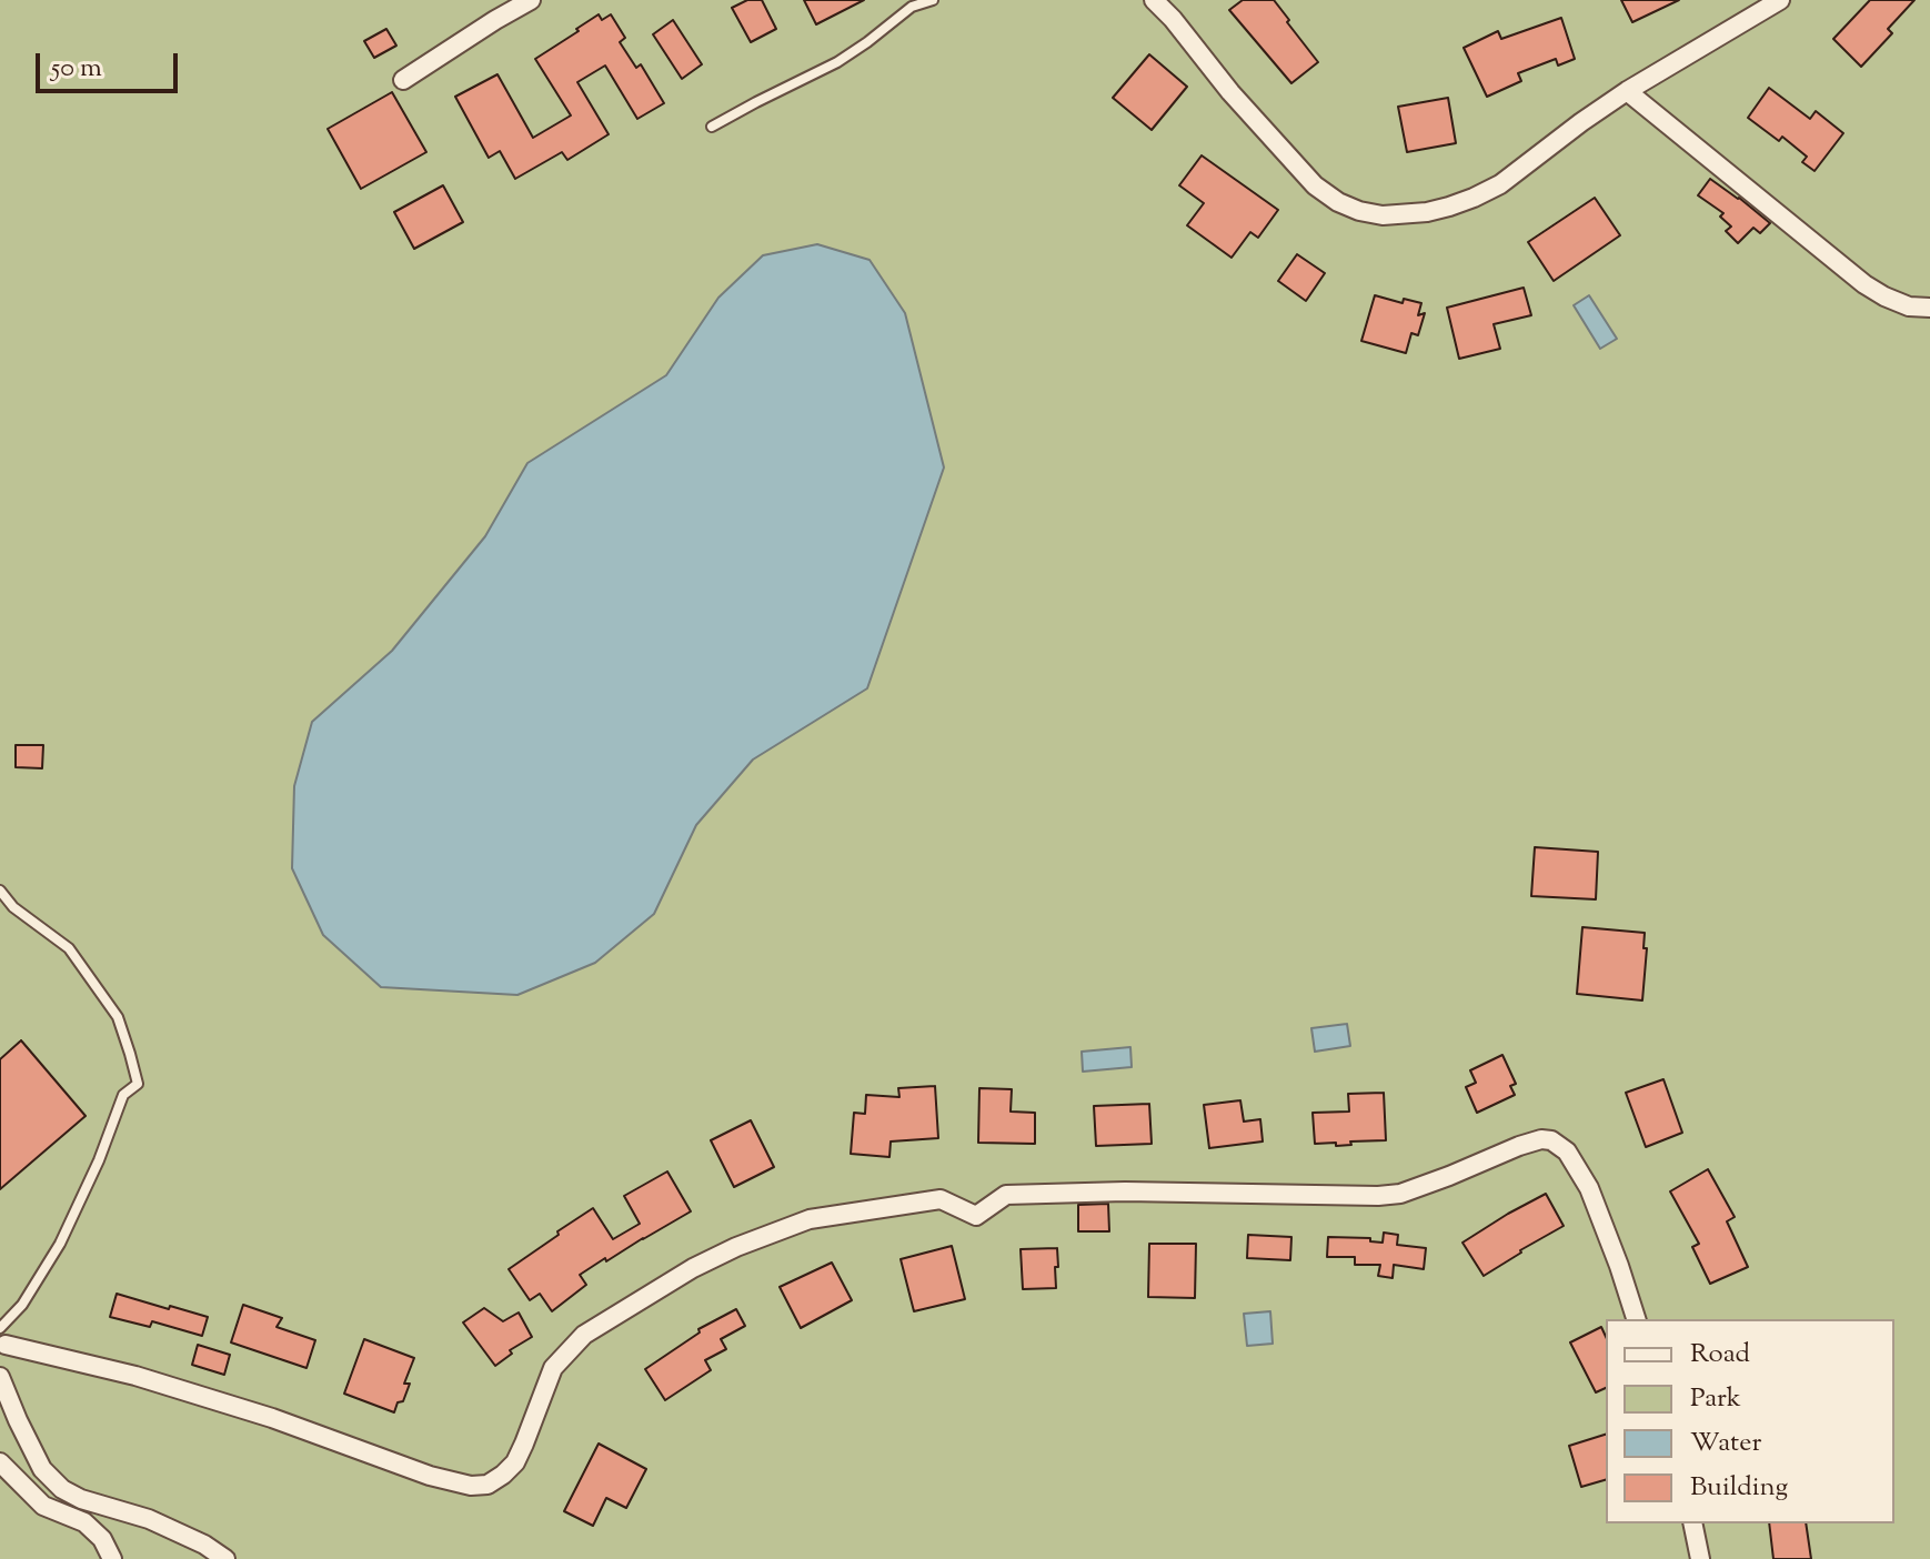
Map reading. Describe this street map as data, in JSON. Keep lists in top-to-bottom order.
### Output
{
  "legend": [
    "Road",
    "Park",
    "Water",
    "Building"
  ],
  "scale_bar": "50 m"
}
